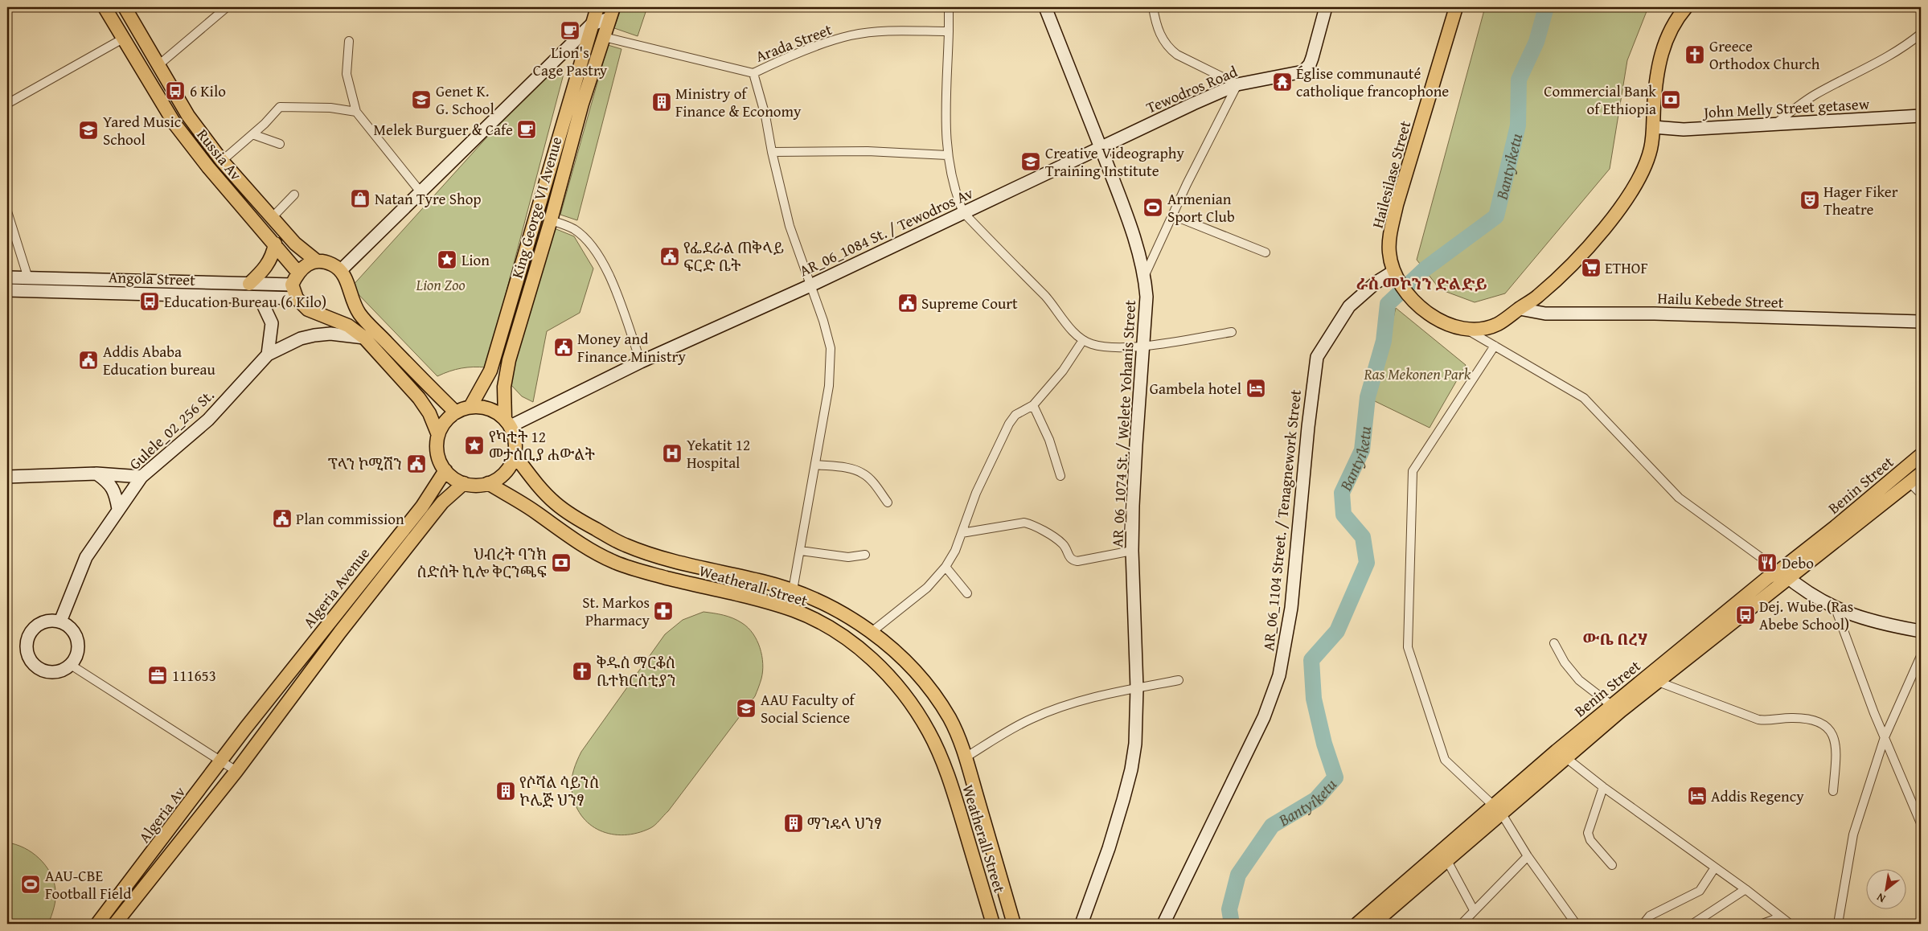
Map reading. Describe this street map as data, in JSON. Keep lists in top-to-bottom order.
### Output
{
  "streets": {
    "main road": [
      "Tewodros Road",
      "John Melly Street getasew",
      "Russia Av",
      "Hailesilase Street",
      "King George VI Avenue",
      "AR_06_1084 St. / Tewodros Av",
      "Angola Street",
      "Hailu Kebede Street",
      "AR_06_1074 St. / Welete Yohanis Street",
      "Gulele_02_256 St.",
      "Benin Street",
      "AR_06_1104 Street. / Tenagnework Street",
      "Weatherall Street",
      "Algeria Avenue",
      "Algeria Av"
    ],
    "street": ["Arada Street"]
  },
  "crossings": [
    ["Arada Street", "King George VI Avenue"],
    ["Tewodros Road", "AR_06_1084 St. / Tewodros Av"],
    ["Tewodros Road", "AR_06_1074 St. / Welete Yohanis Street"],
    ["John Melly Street getasew", "Hailesilase Street"],
    ["Hailesilase Street", "Hailu Kebede Street"],
    ["Hailesilase Street", "AR_06_1104 Street. / Tenagnework Street"],
    ["King George VI Avenue", "AR_06_1084 St. / Tewodros Av"],
    ["King George VI Avenue", "Weatherall Street"],
    ["King George VI Avenue", "Algeria Avenue"],
    ["AR_06_1084 St. / Tewodros Av", "AR_06_1074 St. / Welete Yohanis Street"],
    ["AR_06_1084 St. / Tewodros Av", "Weatherall Street"],
    ["AR_06_1084 St. / Tewodros Av", "Algeria Avenue"],
    ["Weatherall Street", "Algeria Avenue"],
    ["Algeria Avenue", "Algeria Av"]
  ],
  "districts": ["ራስ መኮንን ድልድይ", "ውቤ በረሃ"],
  "water": ["Bantyiketu"],
  "parks": ["Lion Zoo", "Ras Mekonen Park"],
  "places": {
    "cafe": ["Lion's Cage Pastry", "Melek Burguer & Cafe"],
    "church": ["Greece Orthodox Church", "ቅዱስ ማርቆስ ቤተክርስቲያን"],
    "temple": ["Église communauté catholique francophone"],
    "bus stop": ["6 Kilo", "Education Bureau (6 Kilo)", "Dej. Wube (Ras Abebe School)"],
    "school or university": [
      "Genet K. G. School",
      "Yared Music School",
      "Creative Videography Training Institute",
      "AAU Faculty of Social Science"
    ],
    "bank": ["Commercial Bank of Ethiopia", "ህብረት ባንክ ስድስት ኪሎ ቅርንጫፍ"],
    "building": ["Ministry of Finance & Economy", "የሶሻል ሳይንስ ኮሌጅ ህንፃ", "ማንዴላ ህንፃ"],
    "shop": ["Natan Tyre Shop"],
    "theatre": ["Hager Fiker Theatre"],
    "sports": ["Armenian Sport Club", "AAU-CBE Football Field"],
    "public building": [
      "የፌደራል ጠቅላይ ፍርድ ቤት",
      "Supreme Court",
      "Money and Finance Ministry",
      "Addis Ababa Education bureau",
      "ፕላን ኮሚሽን",
      "Plan commission"
    ],
    "place": ["Lion", "የካቲት 12 መታሰቢያ ሐውልት"],
    "supermarket": ["ETHOF"],
    "hotel": ["Gambela hotel", "Addis Regency"],
    "hospital": ["Yekatit 12 Hospital"],
    "restaurant": ["Debo"],
    "pharmacy": ["St. Markos Pharmacy"],
    "office": ["111653"]
  },
  "north": "bottom left"
}
